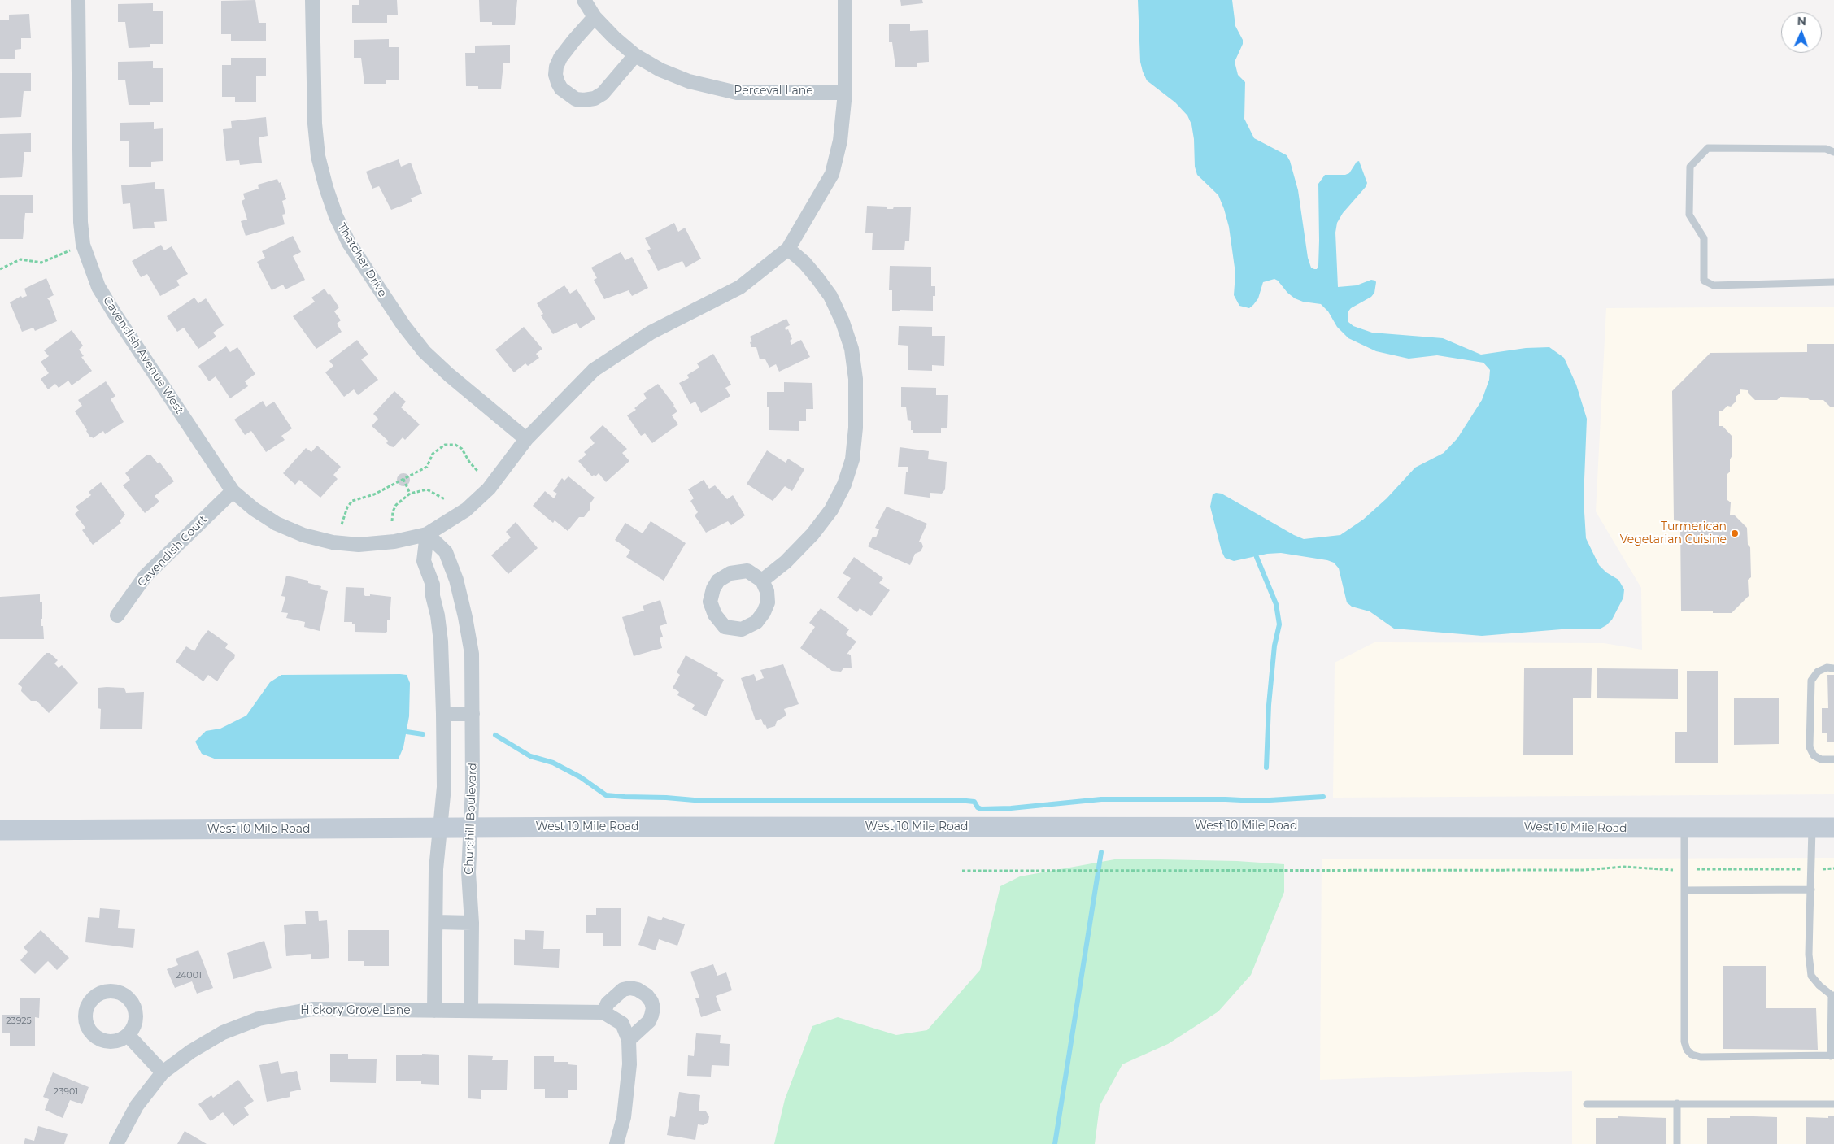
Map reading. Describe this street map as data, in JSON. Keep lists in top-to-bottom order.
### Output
{
  "streets": {
    "main road": ["West 10 Mile Road"],
    "street": [
      "Perceval Lane",
      "Thatcher Drive",
      "Cavendish Avenue West",
      "Cavendish Court",
      "Churchill Boulevard",
      "Hickory Grove Lane"
    ]
  },
  "crossings": [
    ["Thatcher Drive", "Cavendish Avenue West"],
    ["Cavendish Avenue West", "Cavendish Court"],
    ["Cavendish Avenue West", "Churchill Boulevard"],
    ["Churchill Boulevard", "West 10 Mile Road"],
    ["Churchill Boulevard", "Hickory Grove Lane"]
  ],
  "places": ["Turmerican Vegetarian Cuisine"],
  "house_numbers": ["24001", "23925", "23901"],
  "north": "top"
}
